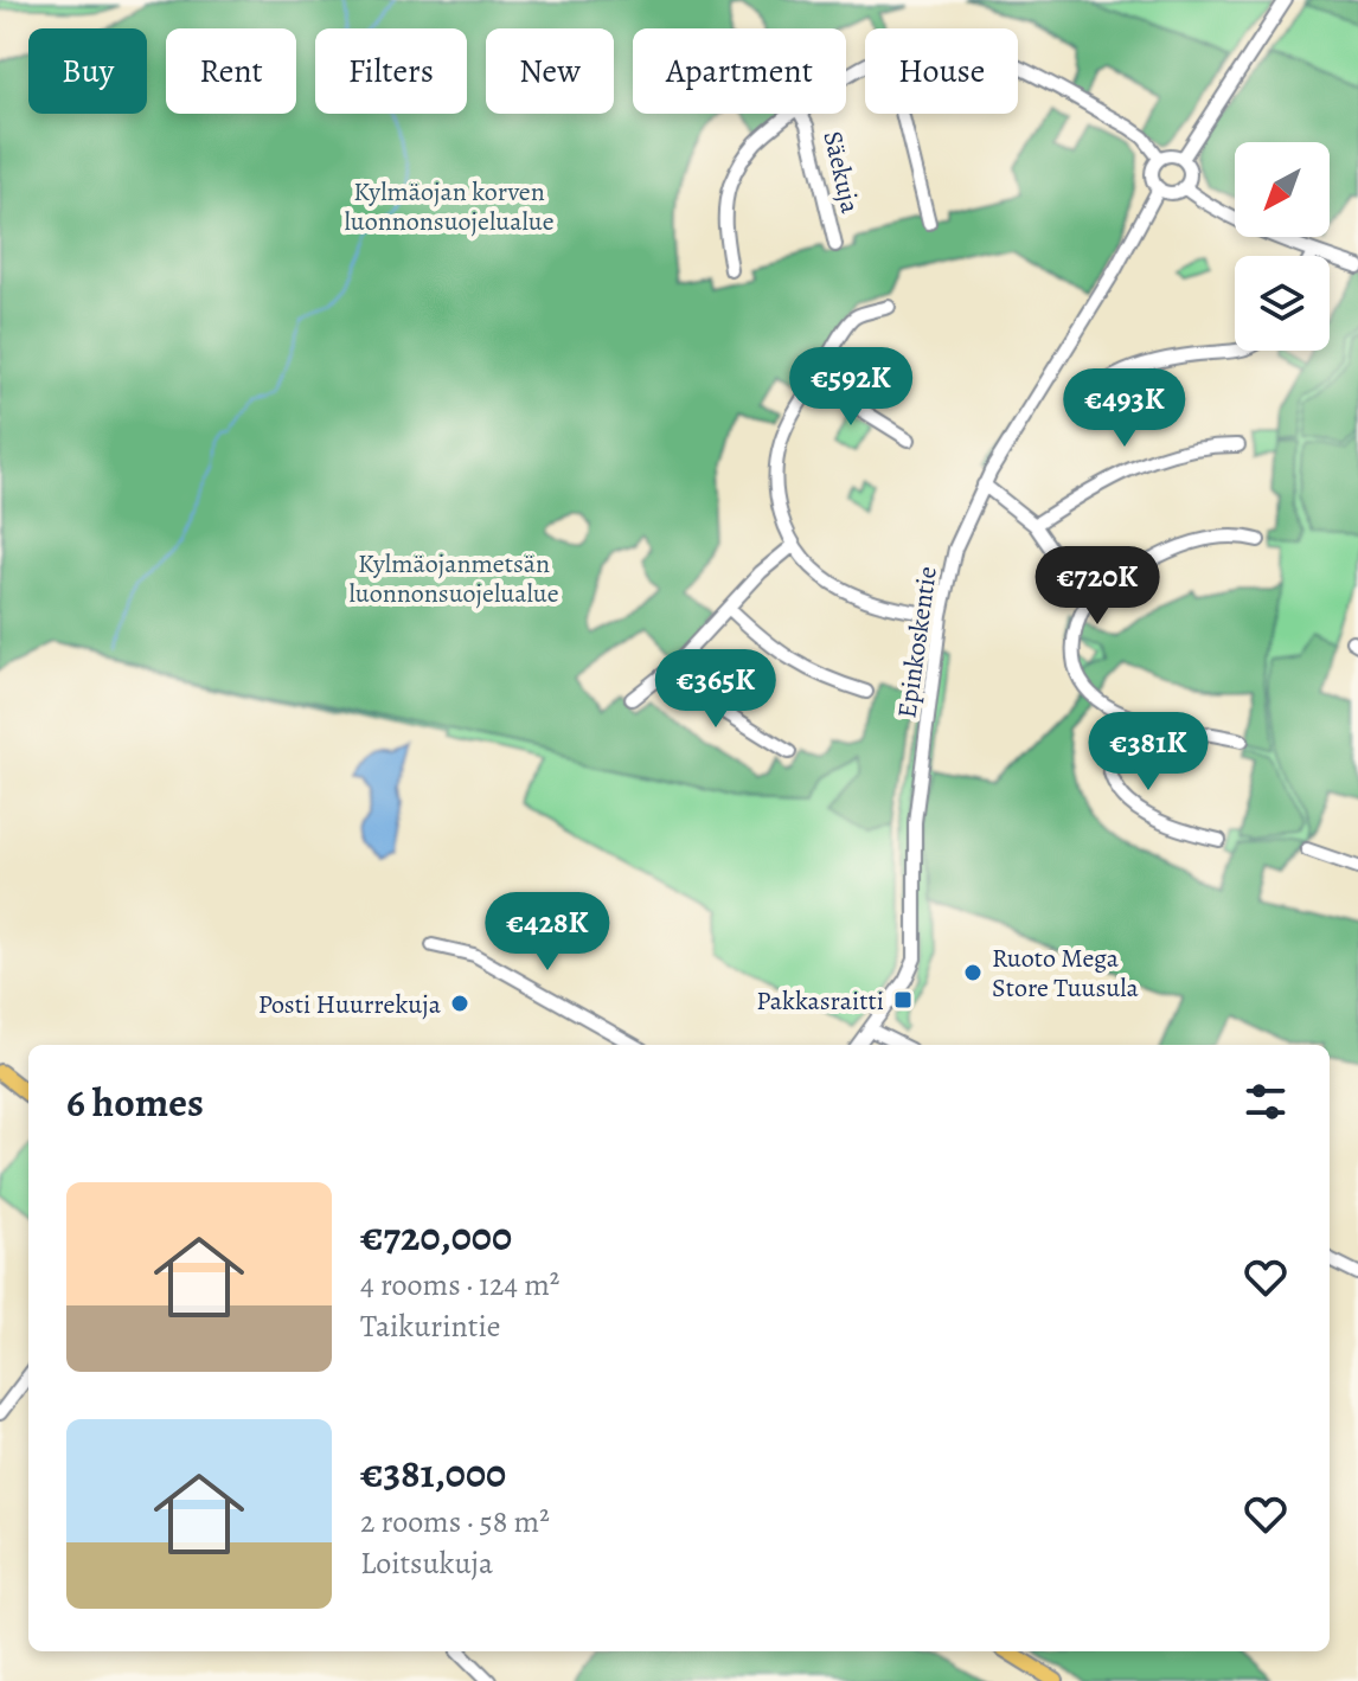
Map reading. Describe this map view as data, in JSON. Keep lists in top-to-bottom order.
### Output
{
  "streets": {
    "street": ["Säekuja", "Epinkoskentie"]
  },
  "parks": ["Kylmäojan korven luonnonsuojelualue", "Kylmäojanmetsän luonnonsuojelualue"],
  "places": {
    "other": ["Ruoto Mega Store Tuusula", "Posti Huurrekuja"],
    "transit": ["Pakkasraitti"]
  },
  "north": "bottom left",
  "page": {
    "chip": [
      "Buy",
      "Rent",
      "Filters",
      "New",
      "Apartment",
      "House"
    ],
    "price": [
      "€592K",
      "€493K",
      "€720K",
      "€365K",
      "€381K",
      "€428K"
    ],
    "heading": "6 homes",
    "list": [
      {
        "name": "€720,000",
        "note": "4 rooms · 124 m² · Taikurintie"
      },
      {
        "name": "€381,000",
        "note": "2 rooms · 58 m² · Loitsukuja"
      }
    ]
  }
}
